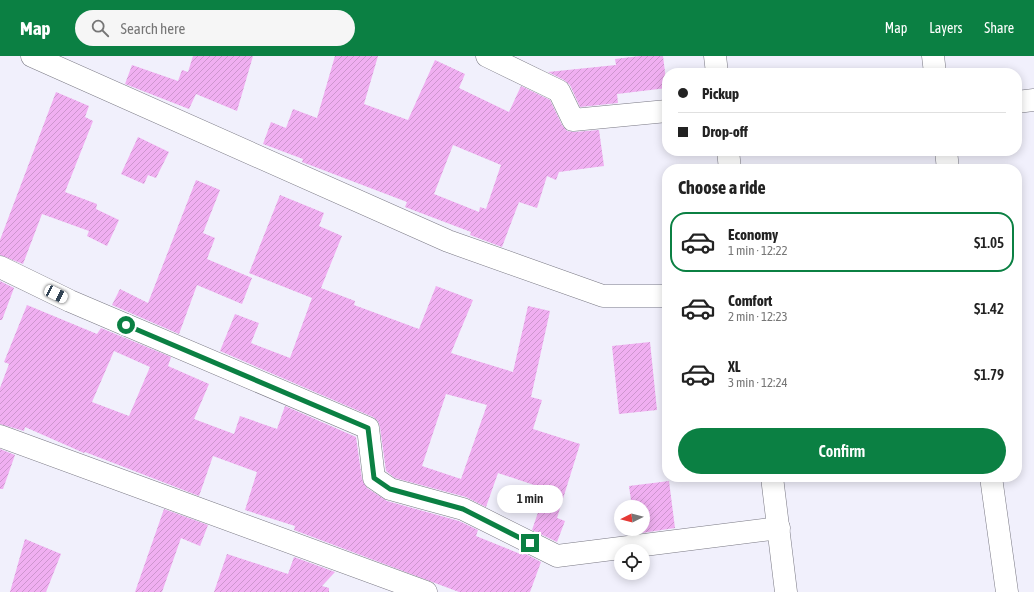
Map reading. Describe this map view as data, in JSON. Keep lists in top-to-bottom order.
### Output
{
  "north": "left",
  "page": {
    "header": "Map",
    "search": "Search here",
    "nav": ["Map", "Layers", "Share"],
    "banner": ["Pickup", "Drop-off"],
    "heading": "Choose a ride",
    "list": [
      {
        "name": "Economy",
        "note": "1 min · 12:22",
        "value": "$1.05"
      },
      {
        "name": "Comfort",
        "note": "2 min · 12:23",
        "value": "$1.42"
      },
      {
        "name": "XL",
        "note": "3 min · 12:24",
        "value": "$1.79"
      }
    ],
    "buttons": "Confirm",
    "bubble": "1 min"
  }
}
